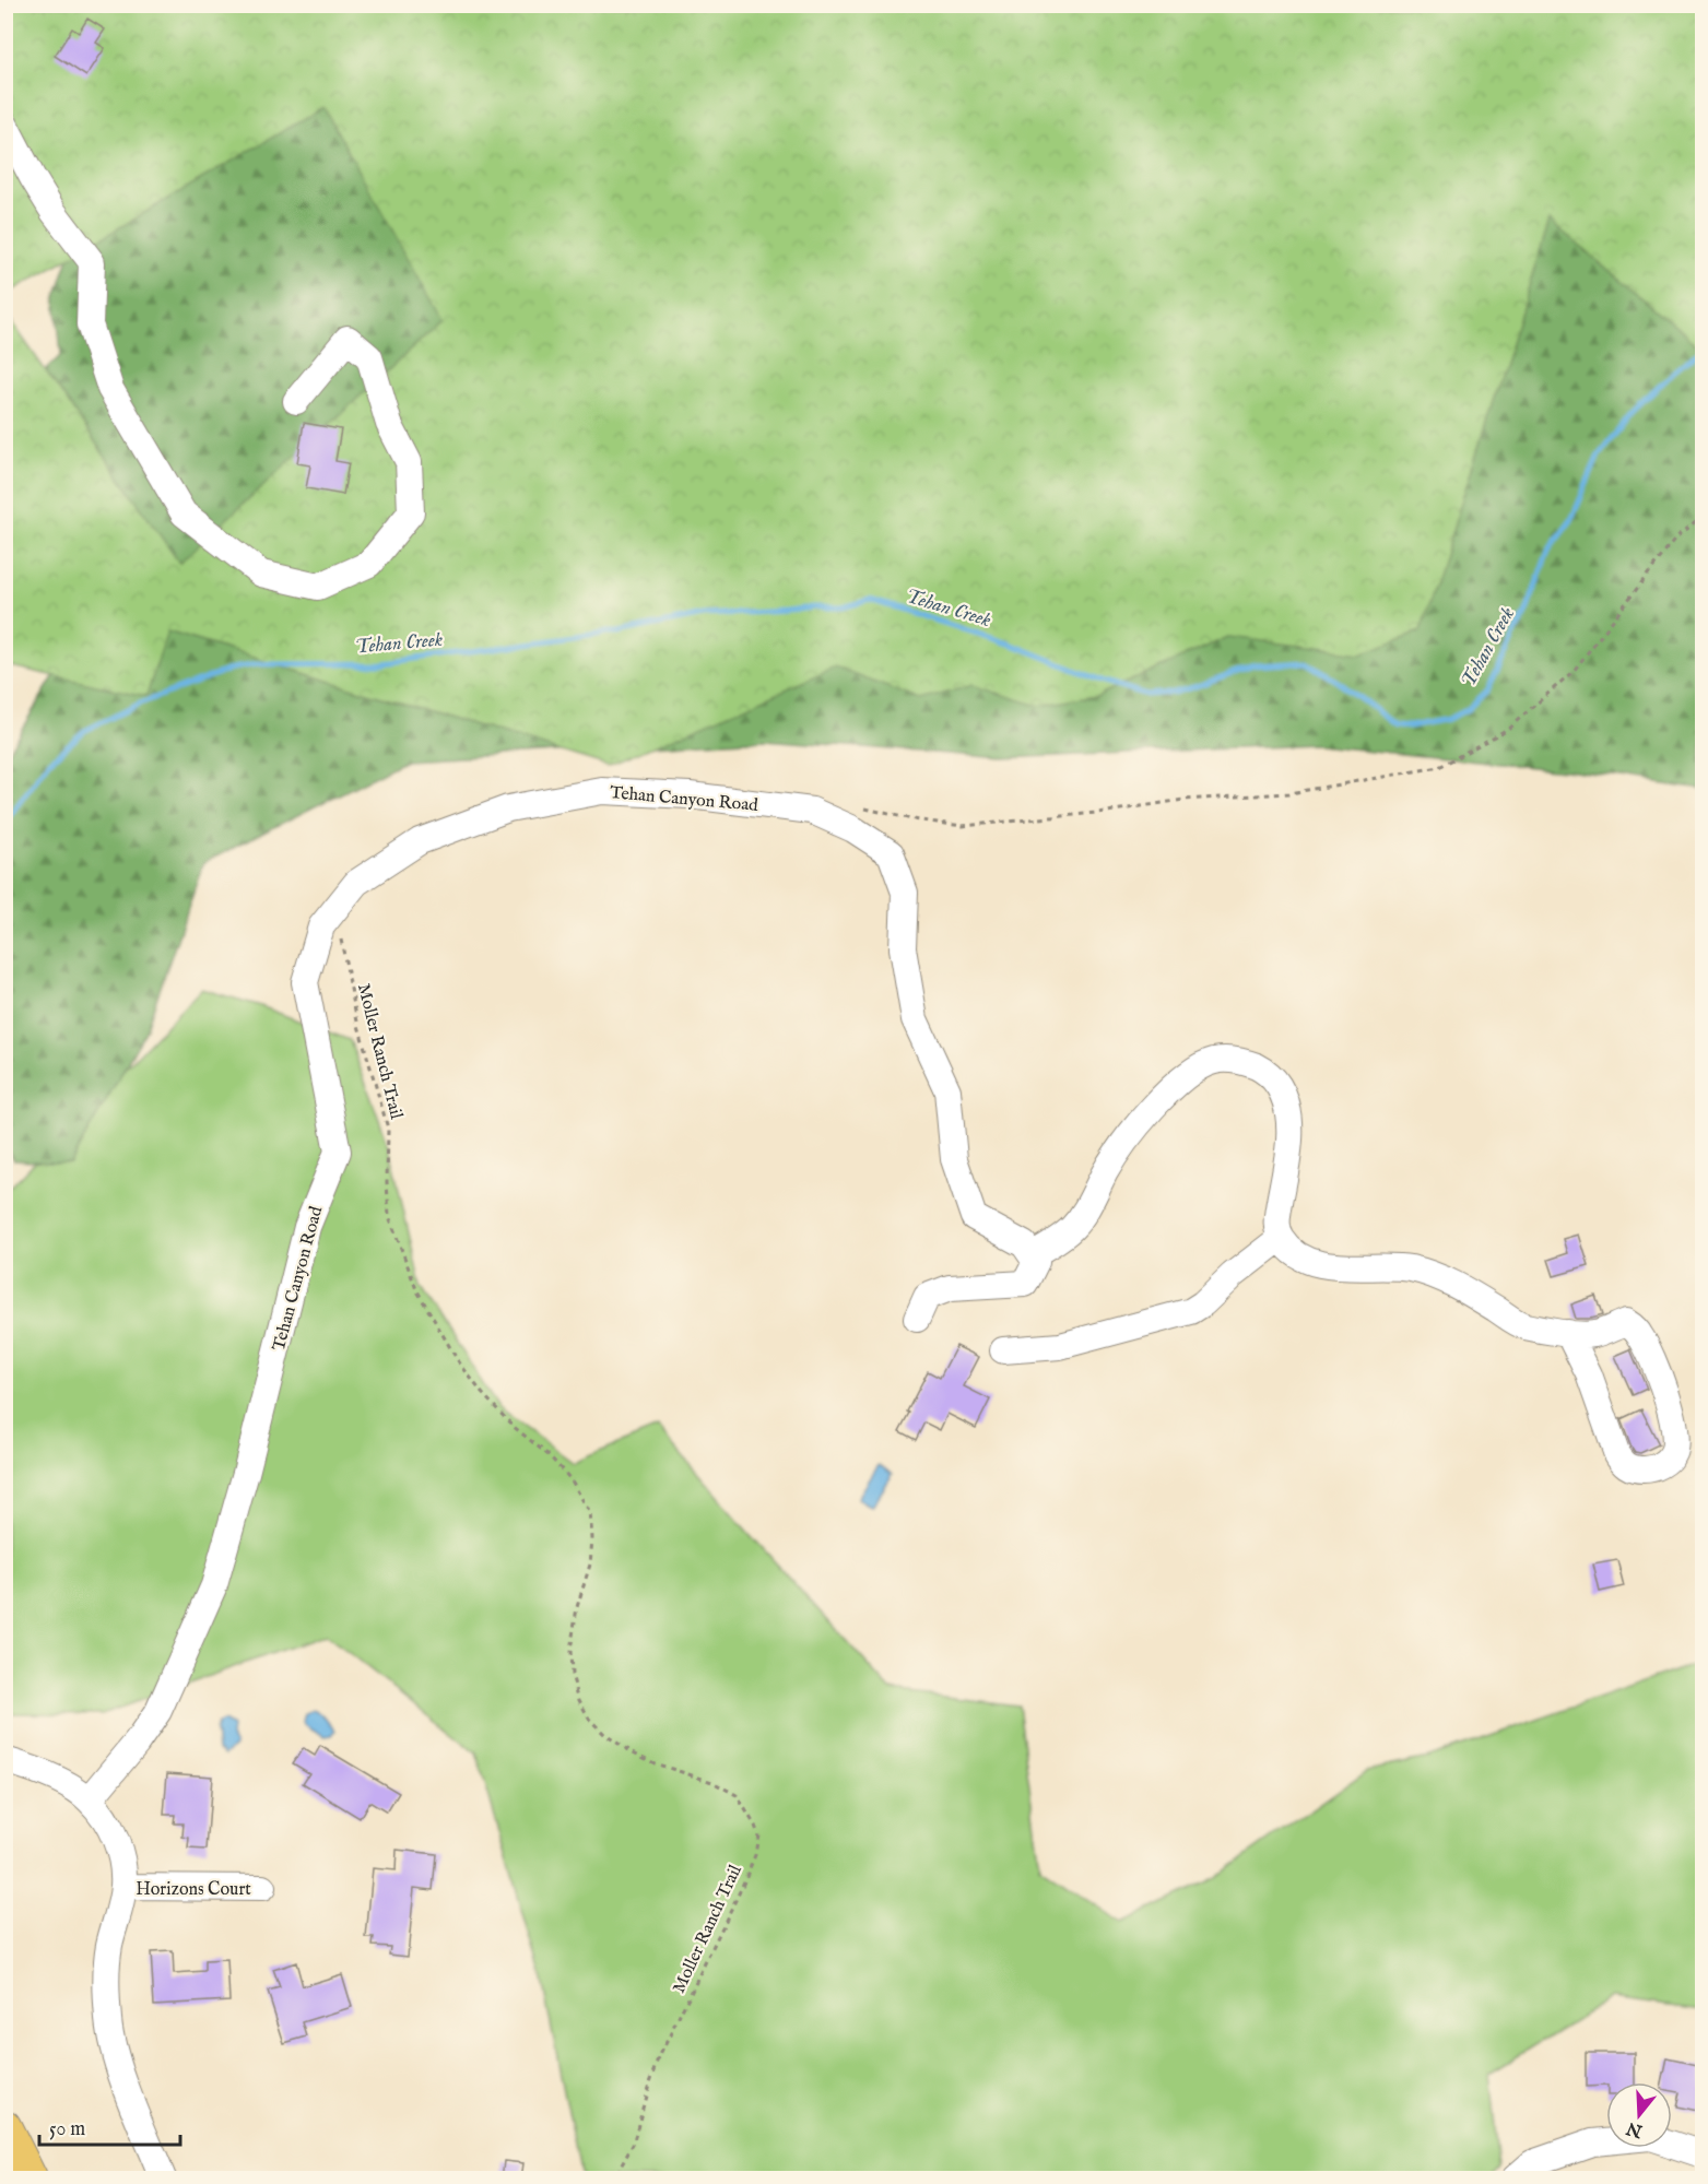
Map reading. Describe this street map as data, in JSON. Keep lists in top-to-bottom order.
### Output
{
  "streets": {
    "street": ["Tehan Canyon Road", "Horizons Court"],
    "path": ["Moller Ranch Trail"]
  },
  "crossings": [
    ["Tehan Canyon Road", "Moller Ranch Trail"]
  ],
  "water": ["Tehan Creek"],
  "scale_bar": "50 m",
  "north": "bottom"
}
